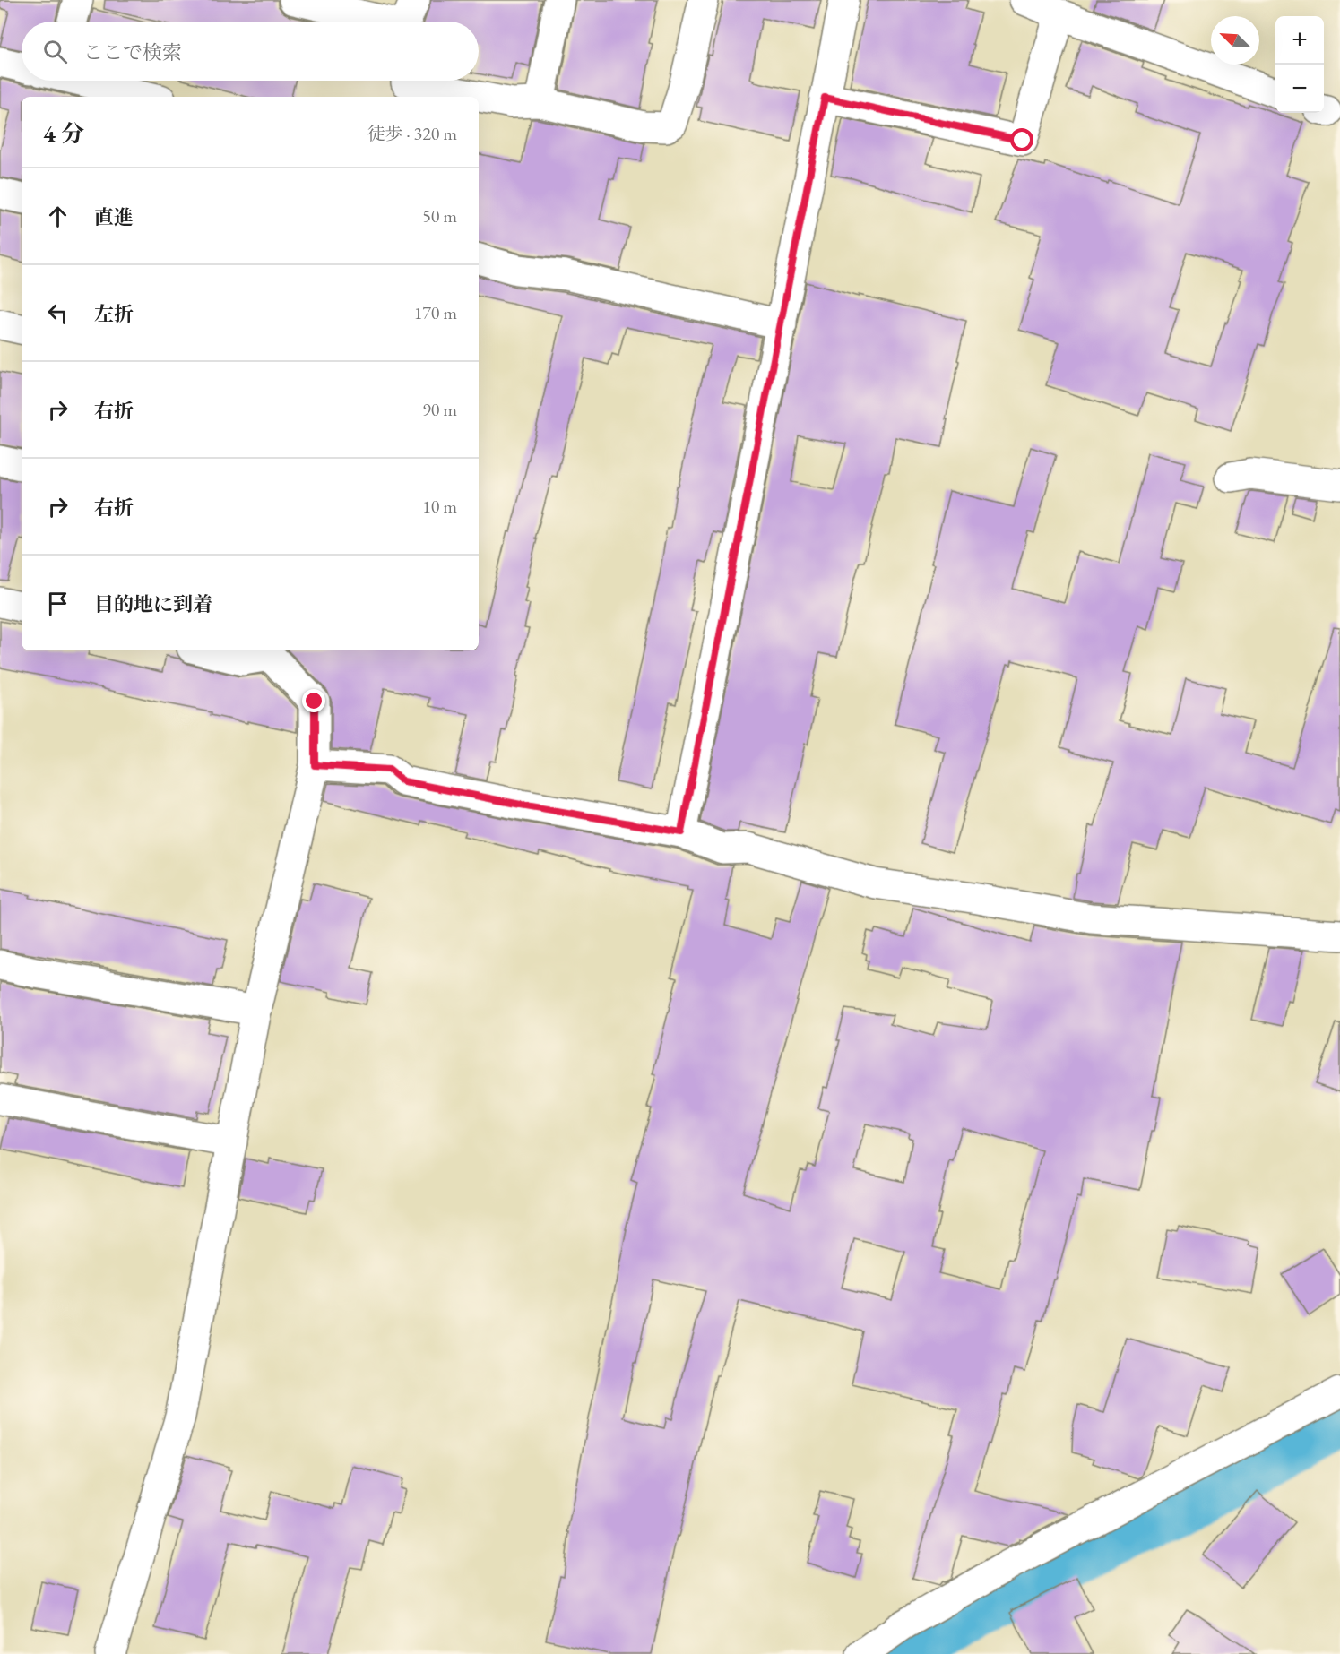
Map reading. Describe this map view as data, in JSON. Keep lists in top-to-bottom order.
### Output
{
  "north": "top left",
  "page": {
    "map_buttons": ["+", "−"],
    "search": "ここで検索",
    "heading": ["4 分", "徒歩 · 320 m"],
    "list": [
      ["直進", "50 m"],
      ["左折", "170 m"],
      ["右折", "90 m"],
      ["右折", "10 m"],
      "目的地に到着"
    ]
  }
}
